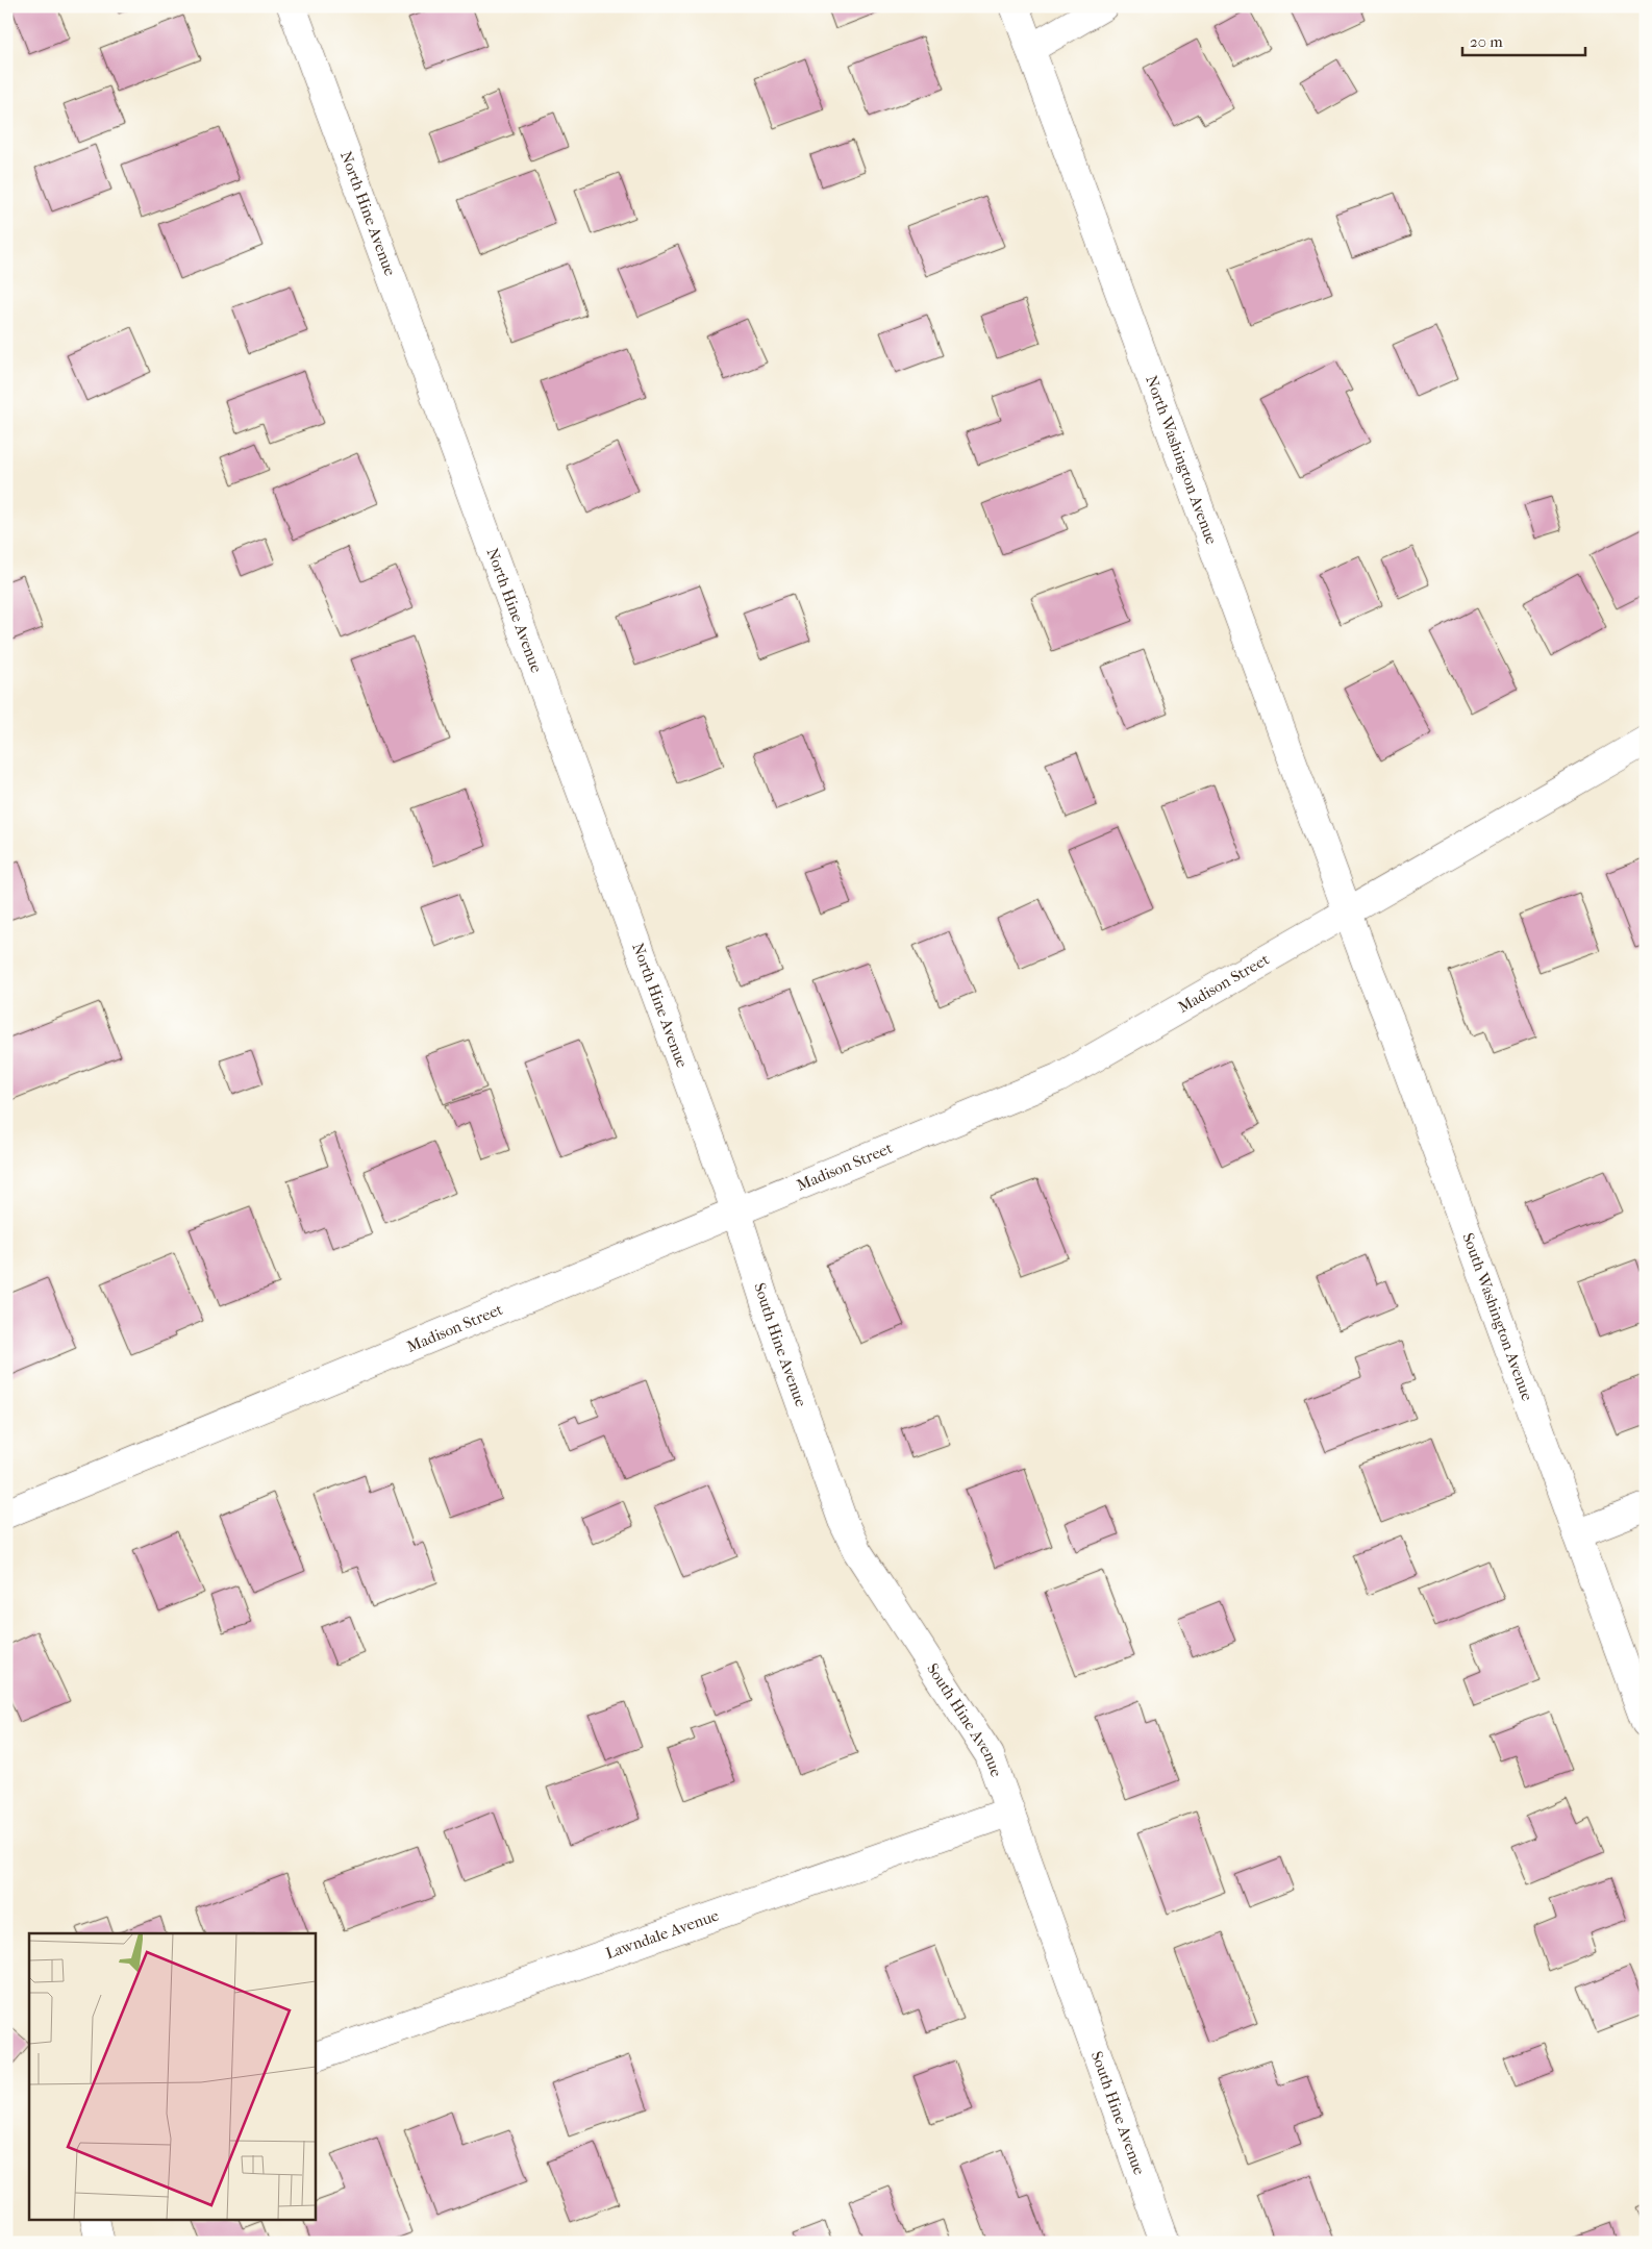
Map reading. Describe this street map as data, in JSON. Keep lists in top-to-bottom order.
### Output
{
  "streets": {
    "street": [
      "North Hine Avenue",
      "North Washington Avenue",
      "Madison Street",
      "South Washington Avenue",
      "South Hine Avenue",
      "Lawndale Avenue"
    ]
  },
  "crossings": [
    ["North Hine Avenue", "Madison Street"],
    ["North Hine Avenue", "South Hine Avenue"],
    ["North Washington Avenue", "Madison Street"],
    ["North Washington Avenue", "South Washington Avenue"],
    ["Madison Street", "South Washington Avenue"],
    ["Madison Street", "South Hine Avenue"],
    ["South Hine Avenue", "Lawndale Avenue"]
  ],
  "scale_bar": "20 m"
}
